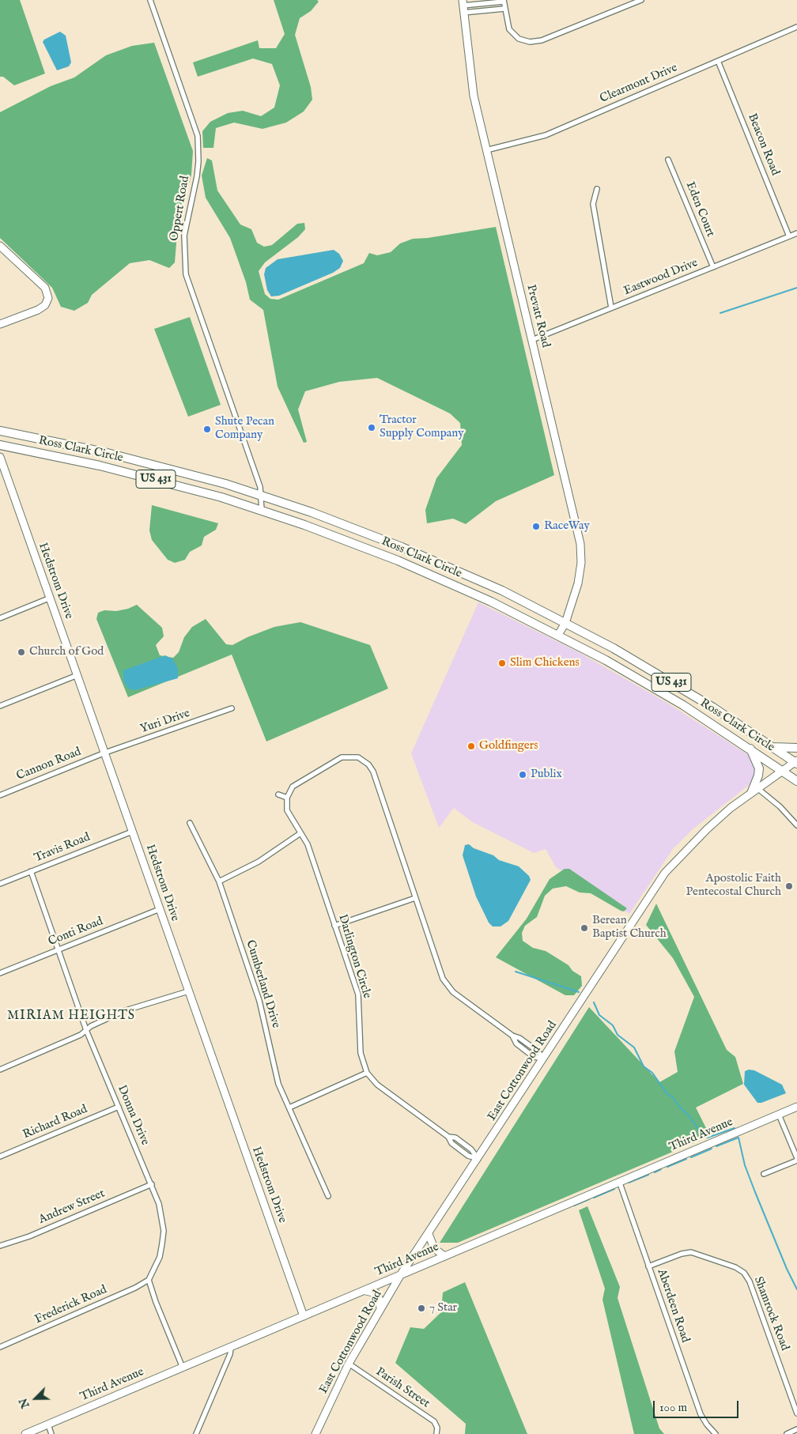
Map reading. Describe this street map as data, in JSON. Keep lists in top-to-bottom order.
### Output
{
  "streets": {
    "highway": ["Ross Clark Circle", "US 431"],
    "street": [
      "Clearmont Drive",
      "Beacon Road",
      "Oppert Road",
      "Eden Court",
      "Eastwood Drive",
      "Prevatt Road",
      "Hedstrom Drive",
      "Yuri Drive",
      "Cannon Road",
      "Travis Road",
      "Conti Road",
      "Darlington Circle",
      "Cumberland Drive",
      "East Cottonwood Road",
      "Donna Drive",
      "Richard Road",
      "Third Avenue",
      "Andrew Street",
      "Frederick Road",
      "Aberdeen Road",
      "Shamrock Road",
      "Parish Street"
    ]
  },
  "crossings": [
    ["Clearmont Drive", "Beacon Road"],
    ["Clearmont Drive", "Prevatt Road"],
    ["Beacon Road", "Eastwood Drive"],
    ["Oppert Road", "Ross Clark Circle"],
    ["Eden Court", "Eastwood Drive"],
    ["Eastwood Drive", "Prevatt Road"],
    ["Prevatt Road", "Ross Clark Circle"],
    ["Ross Clark Circle", "East Cottonwood Road"],
    ["Hedstrom Drive", "Yuri Drive"],
    ["Hedstrom Drive", "Cannon Road"],
    ["Hedstrom Drive", "Travis Road"],
    ["Hedstrom Drive", "Conti Road"],
    ["Hedstrom Drive", "Third Avenue"],
    ["Yuri Drive", "Cannon Road"],
    ["Travis Road", "Donna Drive"],
    ["Conti Road", "Donna Drive"],
    ["Darlington Circle", "East Cottonwood Road"],
    ["East Cottonwood Road", "Third Avenue"],
    ["East Cottonwood Road", "Parish Street"],
    ["Donna Drive", "Richard Road"],
    ["Donna Drive", "Andrew Street"],
    ["Donna Drive", "Frederick Road"],
    ["Third Avenue", "Aberdeen Road"],
    ["Aberdeen Road", "Shamrock Road"]
  ],
  "districts": ["MIRIAM HEIGHTS"],
  "places": [
    "Tractor Supply Company",
    "Shute Pecan Company",
    "RaceWay",
    "Church of God",
    "Slim Chickens",
    "Goldfingers",
    "Publix",
    "Apostolic Faith Pentecostal Church",
    "Berean Baptist Church",
    "7 Star"
  ],
  "scale_bar": "100 m",
  "north": "bottom left"
}
